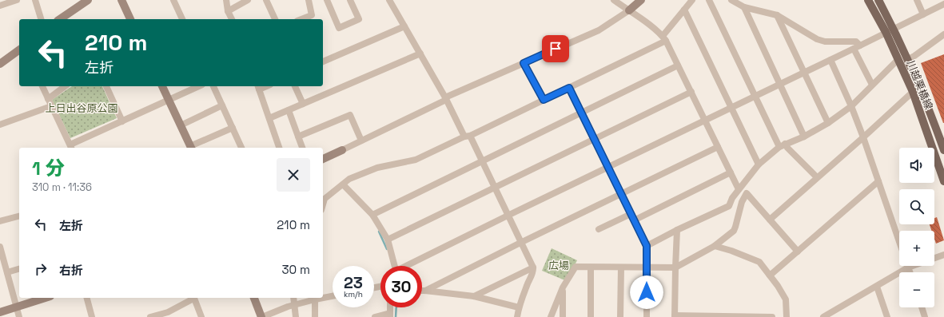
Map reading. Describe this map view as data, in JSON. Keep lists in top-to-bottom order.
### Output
{
  "streets": {
    "main road": ["川越栗橋線"]
  },
  "parks": ["上日出谷原公園", "広場"],
  "page": {
    "turn": ["210 m", "左折"],
    "map_buttons": ["+", "−"],
    "heading": ["1 分", "310 m · 11:36"],
    "list": [
      {
        "name": "左折",
        "value": "210 m"
      },
      {
        "name": "右折",
        "value": "30 m"
      }
    ],
    "speed": "23 km/h",
    "limit": "30"
  }
}
